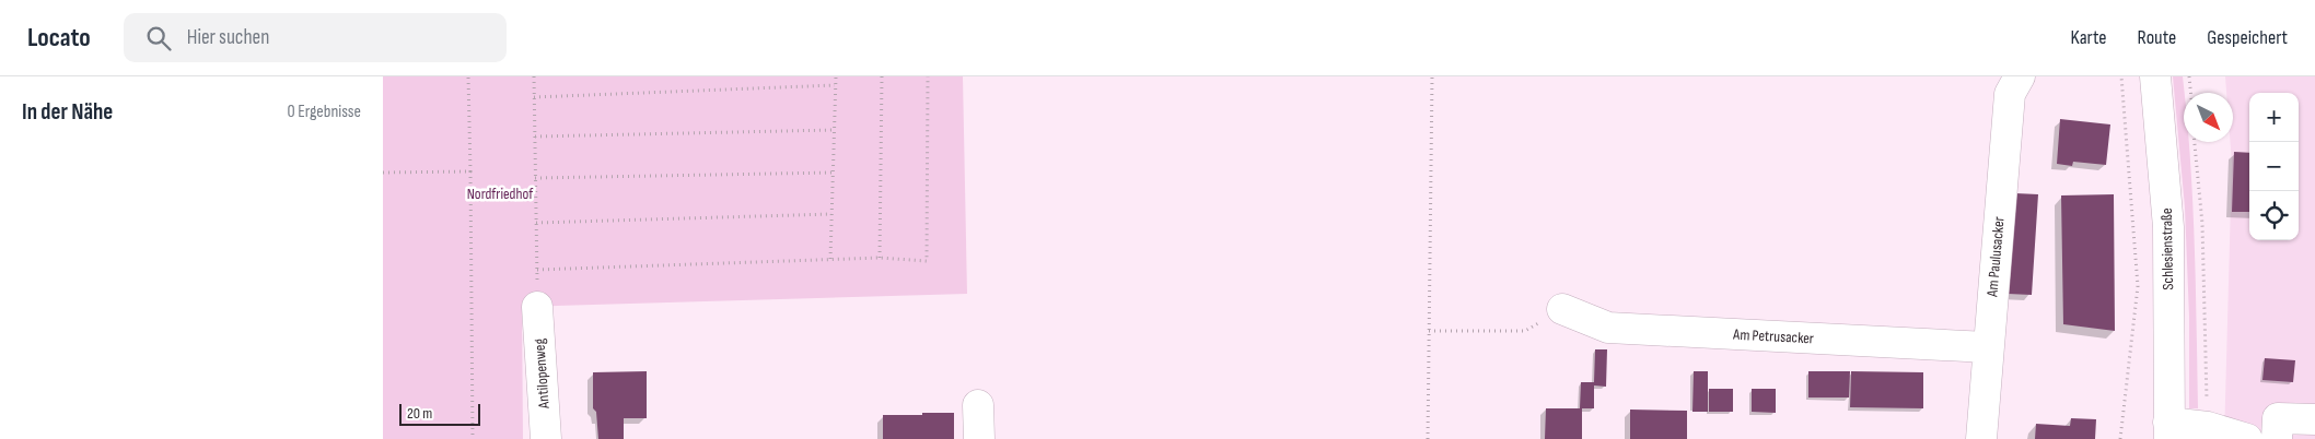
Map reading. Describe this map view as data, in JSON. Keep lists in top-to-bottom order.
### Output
{
  "streets": {
    "street": [
      "Schlesienstraße",
      "Am Paulusacker",
      "Am Petrusacker",
      "Antilopenweg"
    ]
  },
  "crossings": [
    ["Am Paulusacker", "Am Petrusacker"]
  ],
  "parks": ["Nordfriedhof"],
  "scale_bar": "20 m",
  "north": "bottom right",
  "page": {
    "header": "Locato",
    "search": "Hier suchen",
    "nav": ["Karte", "Route", "Gespeichert"],
    "heading": ["In der Nähe", "0 Ergebnisse"],
    "map_buttons": ["+", "−"],
    "scale": "20 m"
  }
}
